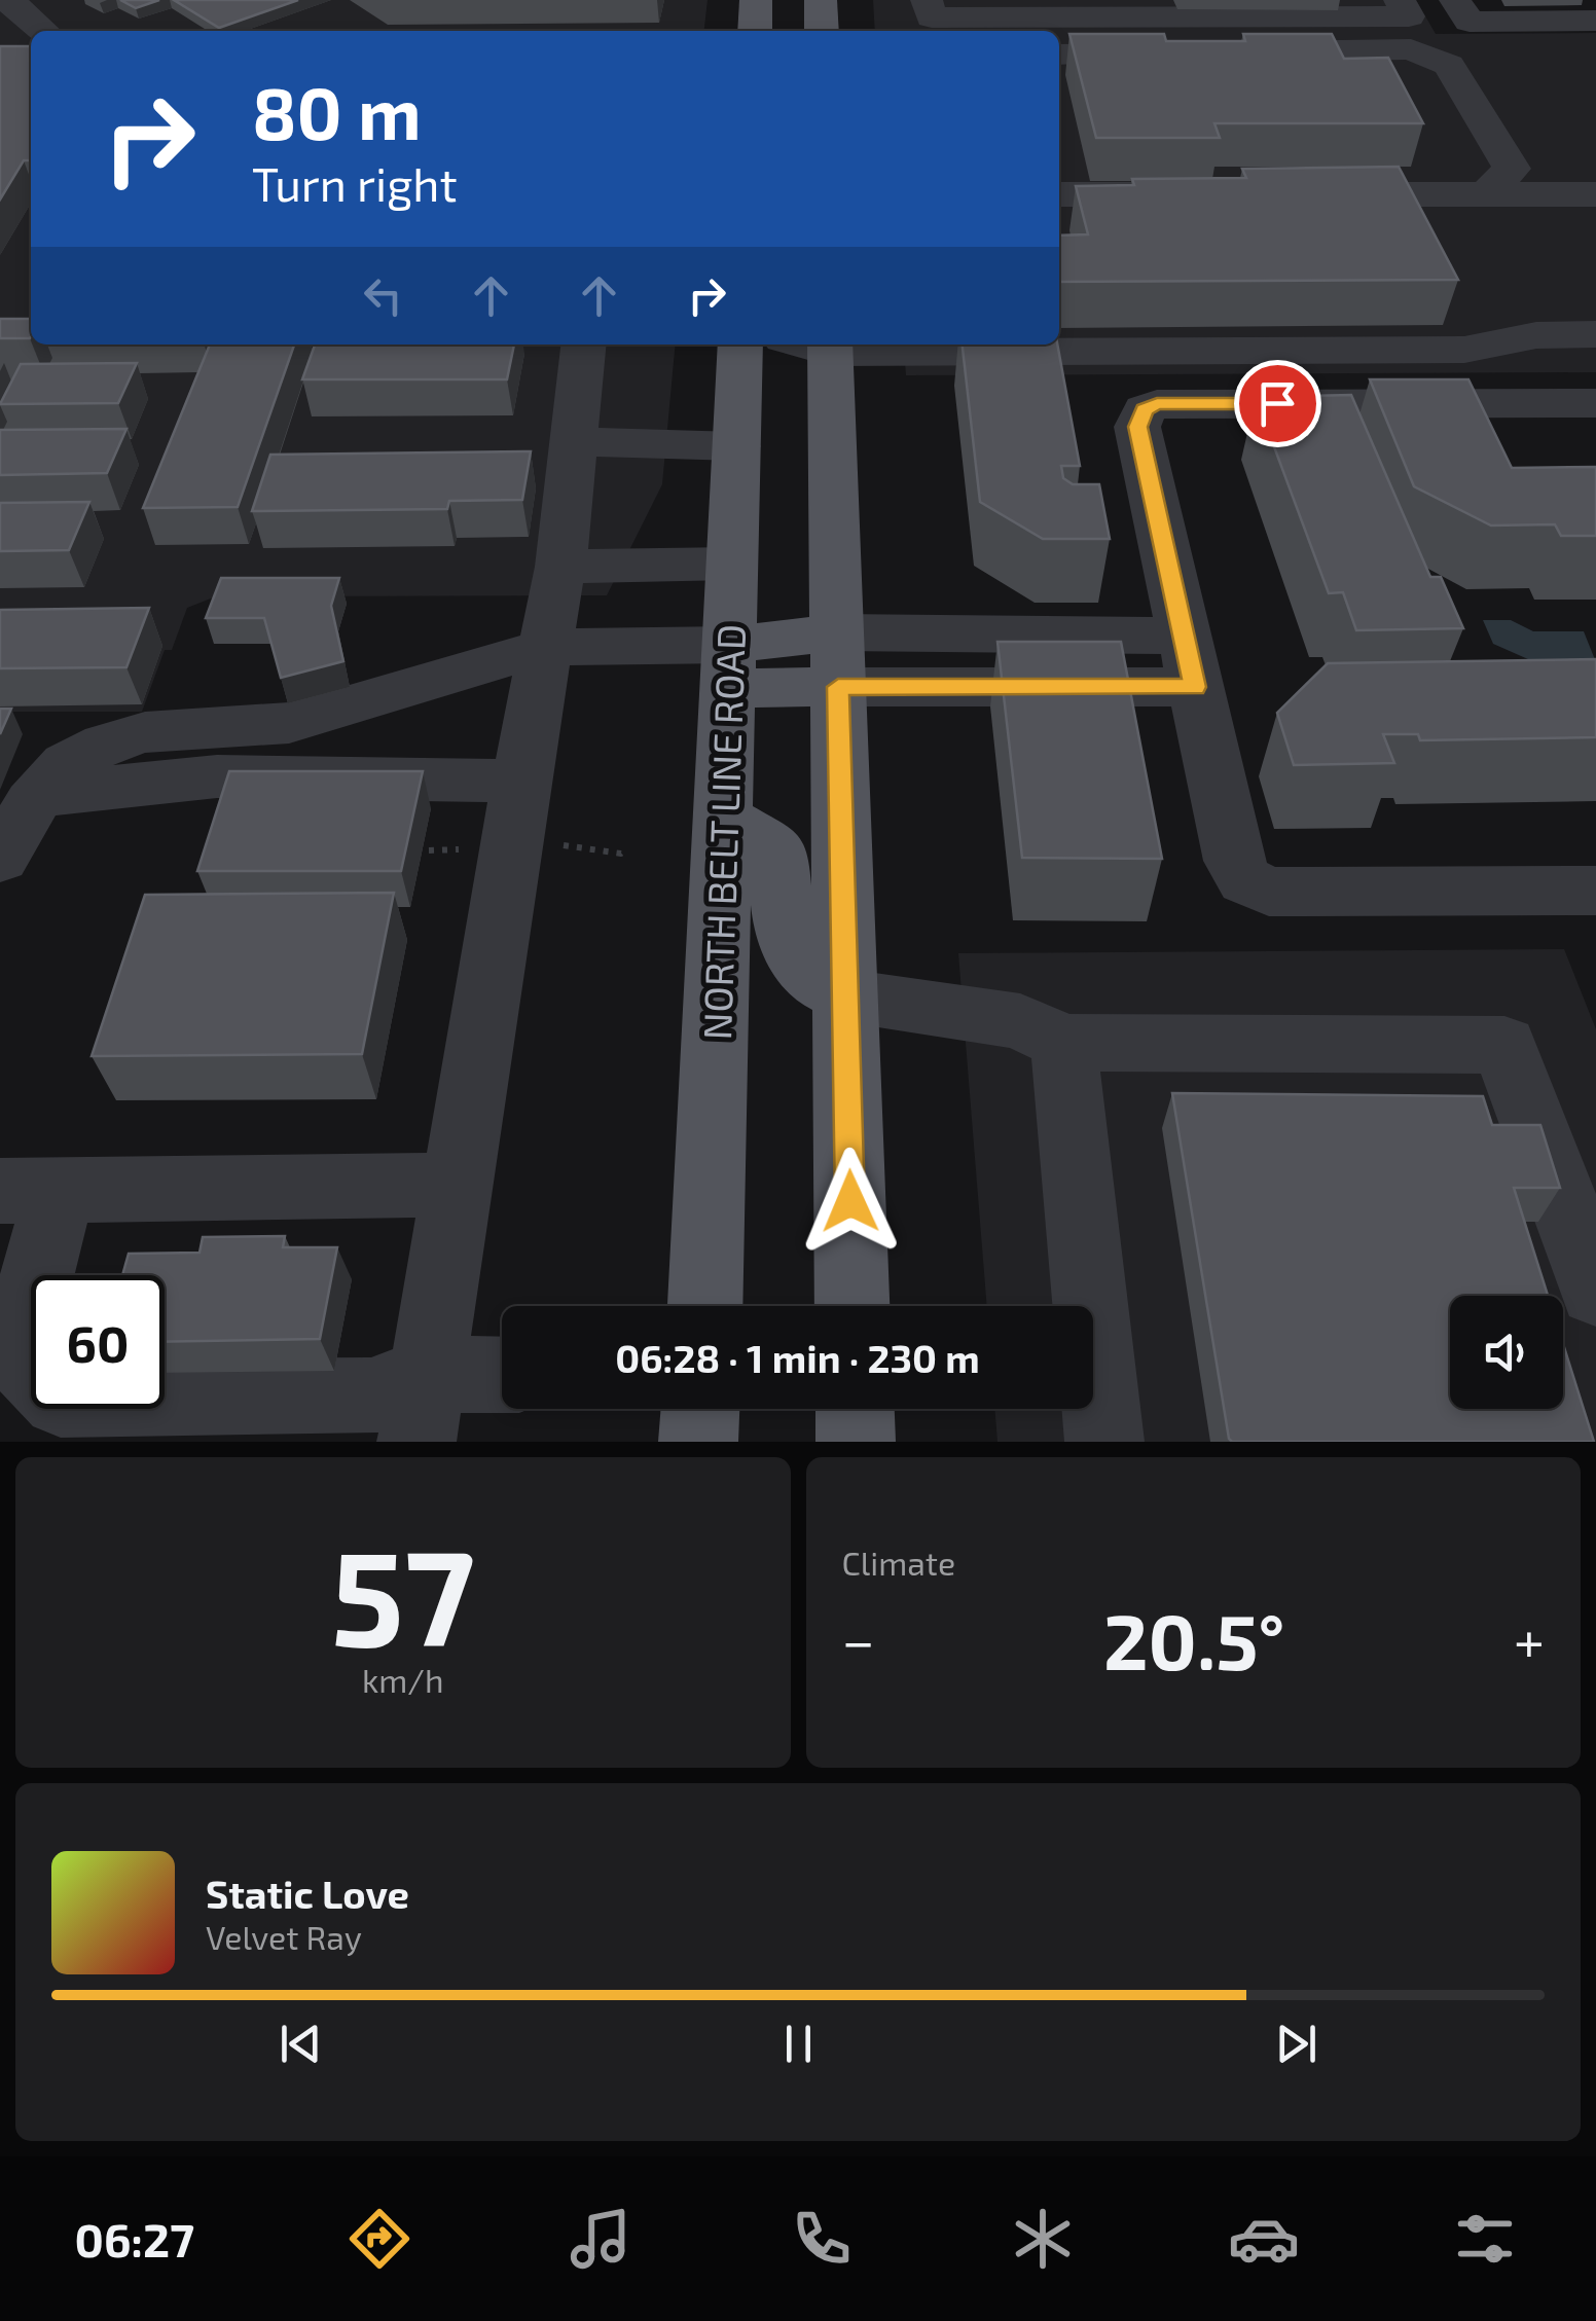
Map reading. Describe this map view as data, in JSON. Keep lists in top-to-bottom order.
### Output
{
  "streets": {
    "main road": ["NORTH BELT LINE ROAD"]
  },
  "page": {
    "turn": ["80 m", "Turn right"],
    "limit": "60",
    "trip": "06:28 · 1 min · 230 m",
    "tile": [
      ["57", "km/h"],
      "Climate"
    ],
    "heat": ["−", "20.5°", "+"],
    "song": ["Static Love", "Velvet Ray"],
    "tabs": "06:27"
  }
}
